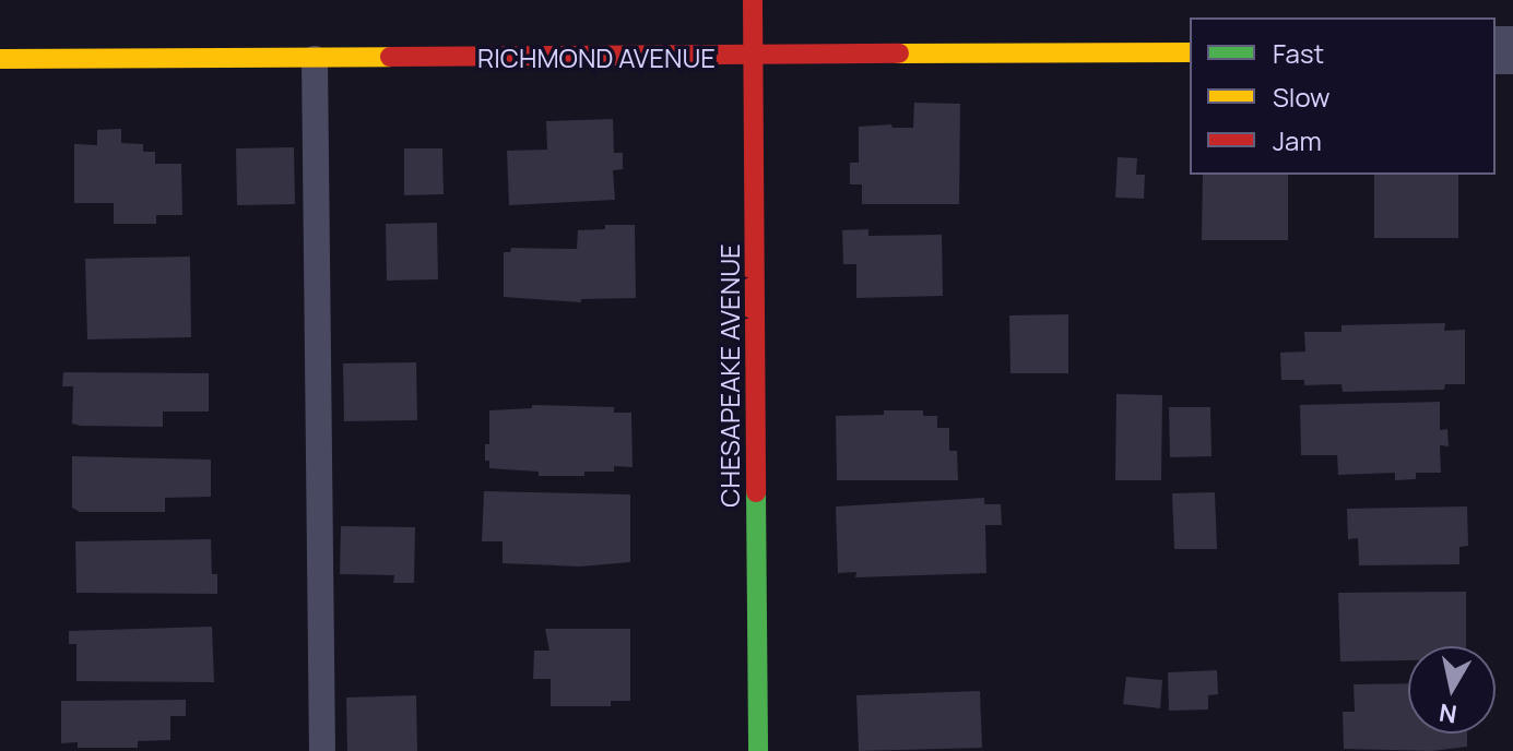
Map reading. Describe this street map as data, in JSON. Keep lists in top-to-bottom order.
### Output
{
  "streets": {
    "street": ["RICHMOND AVENUE", "CHESAPEAKE AVENUE"]
  },
  "crossings": [
    ["RICHMOND AVENUE", "CHESAPEAKE AVENUE"]
  ],
  "legend": ["Fast", "Slow", "Jam"],
  "north": "bottom"
}
